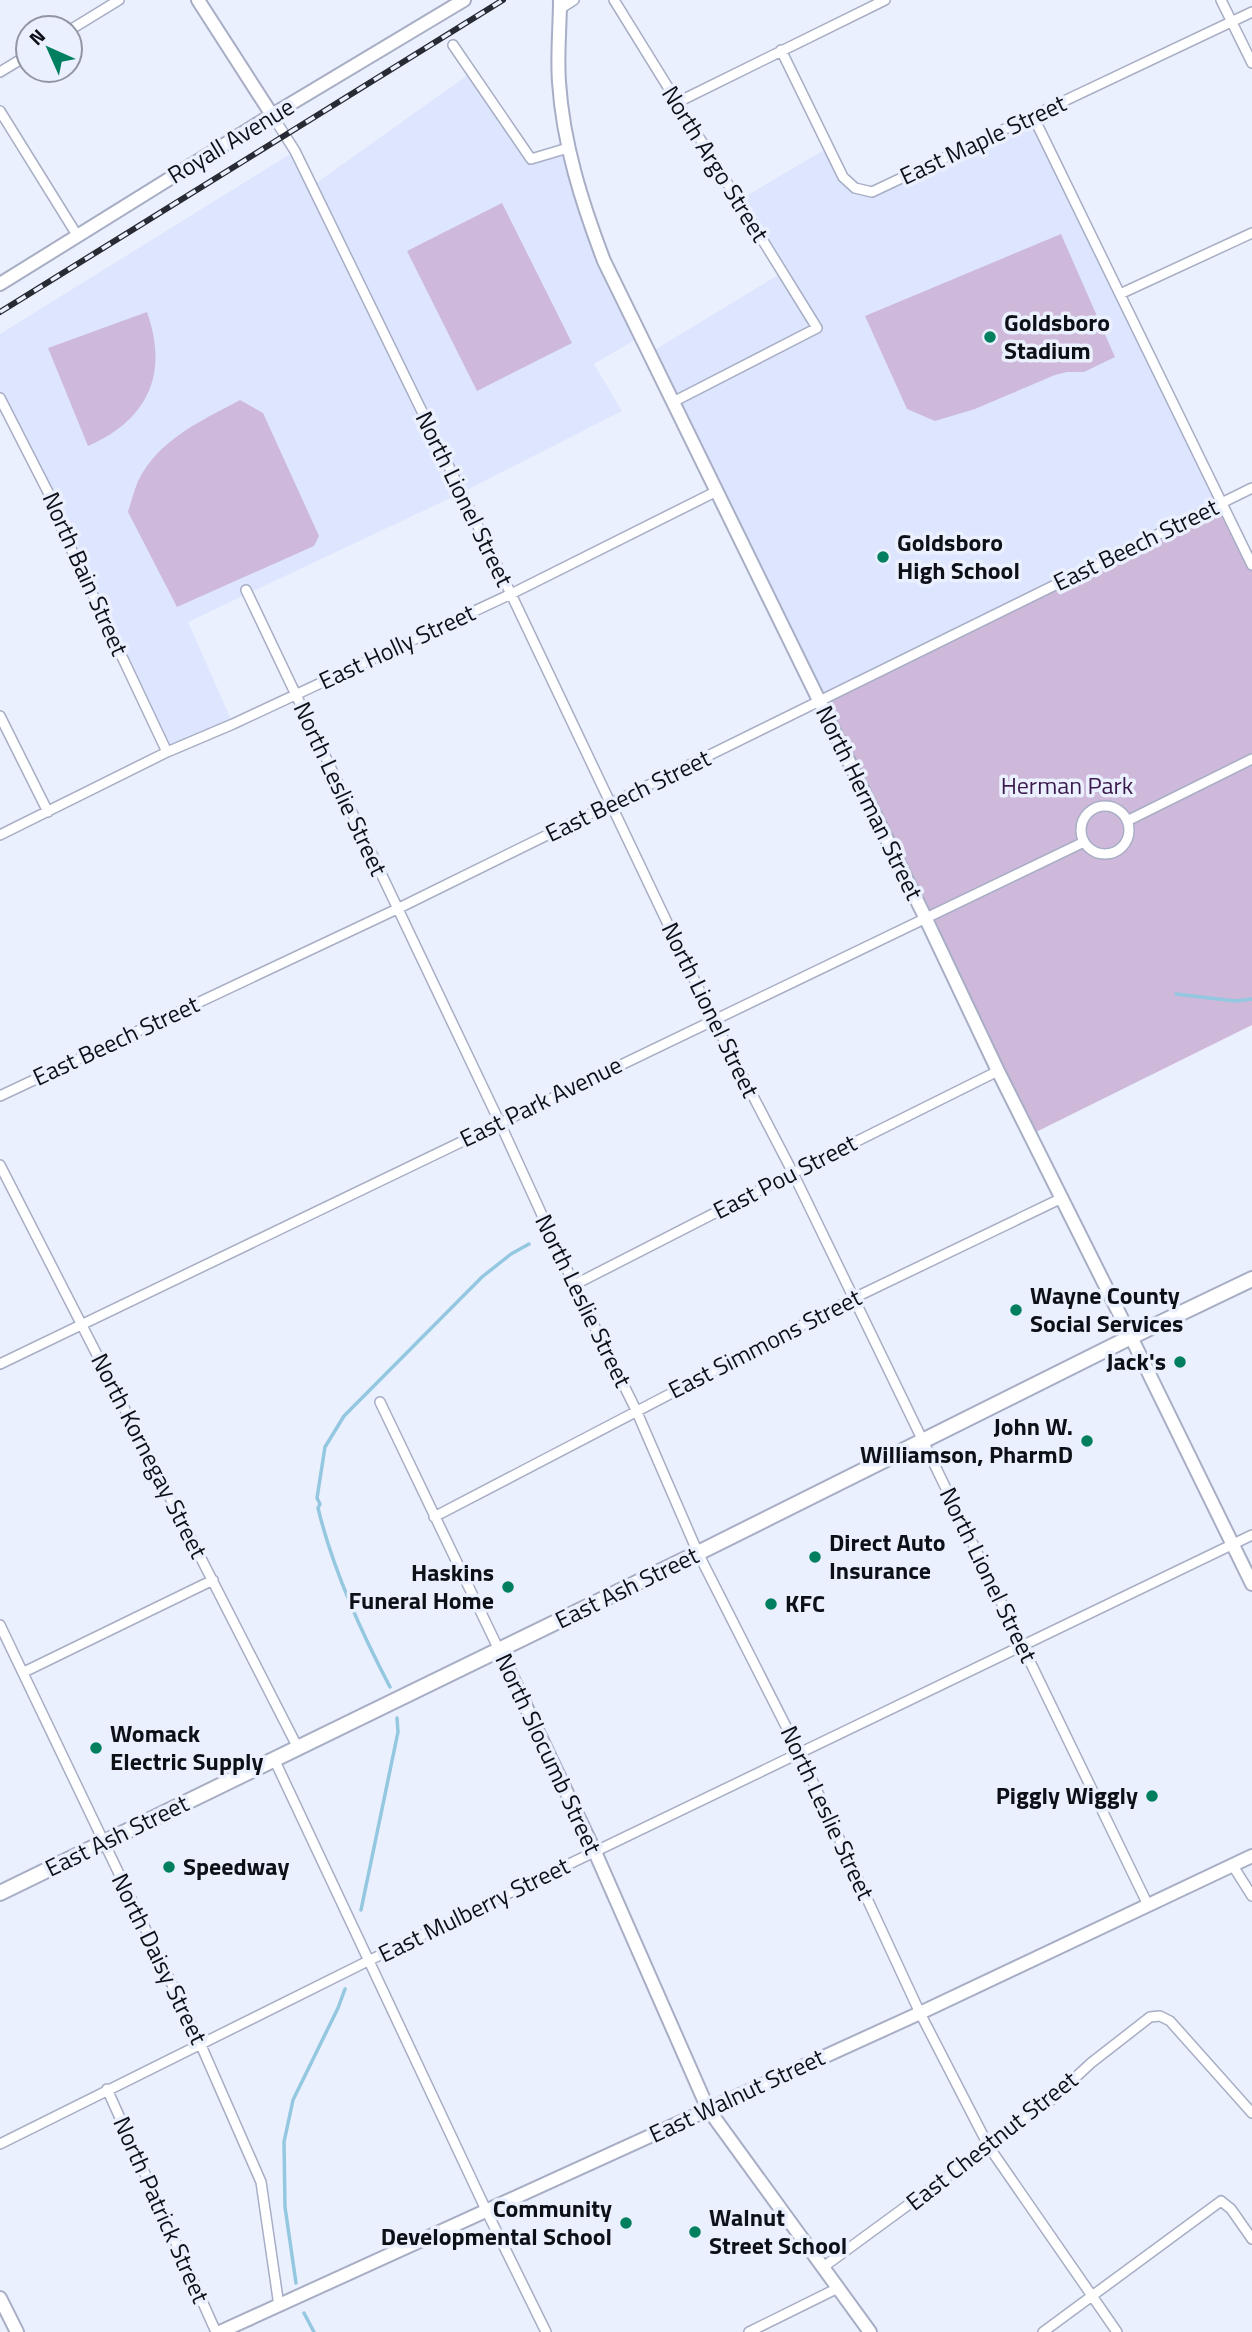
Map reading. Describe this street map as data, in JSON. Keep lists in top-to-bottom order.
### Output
{
  "streets": {
    "main road": ["East Ash Street"],
    "street": [
      "East Maple Street",
      "Royall Avenue",
      "North Argo Street",
      "North Lionel Street",
      "East Beech Street",
      "North Bain Street",
      "East Holly Street",
      "North Leslie Street",
      "North Herman Street",
      "East Park Avenue",
      "East Pou Street",
      "East Simmons Street",
      "North Kornegay Street",
      "North Slocumb Street",
      "East Mulberry Street",
      "North Daisy Street",
      "East Walnut Street",
      "East Chestnut Street",
      "North Patrick Street"
    ]
  },
  "crossings": [
    ["Royall Avenue", "North Lionel Street"],
    ["North Argo Street", "North Herman Street"],
    ["North Lionel Street", "East Beech Street"],
    ["North Lionel Street", "East Holly Street"],
    ["North Lionel Street", "East Park Avenue"],
    ["North Lionel Street", "East Pou Street"],
    ["North Lionel Street", "East Simmons Street"],
    ["North Lionel Street", "East Ash Street"],
    ["North Lionel Street", "East Mulberry Street"],
    ["North Lionel Street", "East Walnut Street"],
    ["East Beech Street", "North Leslie Street"],
    ["East Beech Street", "North Herman Street"],
    ["North Bain Street", "East Holly Street"],
    ["East Holly Street", "North Leslie Street"],
    ["East Holly Street", "North Herman Street"],
    ["North Leslie Street", "East Park Avenue"],
    ["North Leslie Street", "East Pou Street"],
    ["North Leslie Street", "East Simmons Street"],
    ["North Leslie Street", "East Ash Street"],
    ["North Leslie Street", "East Mulberry Street"],
    ["North Leslie Street", "East Walnut Street"],
    ["North Leslie Street", "East Chestnut Street"],
    ["North Herman Street", "East Park Avenue"],
    ["North Herman Street", "East Pou Street"],
    ["North Herman Street", "East Simmons Street"],
    ["North Herman Street", "East Ash Street"],
    ["North Herman Street", "East Mulberry Street"],
    ["East Park Avenue", "North Kornegay Street"],
    ["East Simmons Street", "North Slocumb Street"],
    ["North Kornegay Street", "East Ash Street"],
    ["East Ash Street", "North Slocumb Street"],
    ["East Ash Street", "North Daisy Street"],
    ["North Slocumb Street", "East Mulberry Street"],
    ["North Slocumb Street", "East Walnut Street"],
    ["North Slocumb Street", "East Chestnut Street"],
    ["East Mulberry Street", "North Daisy Street"],
    ["East Mulberry Street", "North Patrick Street"],
    ["North Daisy Street", "East Walnut Street"],
    ["East Walnut Street", "North Patrick Street"]
  ],
  "parks": ["Herman Park"],
  "places": [
    "Goldsboro Stadium",
    "Goldsboro High School",
    "Wayne County Social Services",
    "Jack's",
    "John W. Williamson, PharmD",
    "Direct Auto Insurance",
    "Haskins Funeral Home",
    "KFC",
    "Womack Electric Supply",
    "Piggly Wiggly",
    "Speedway",
    "Community Developmental School",
    "Walnut Street School"
  ],
  "north": "top left"
}
